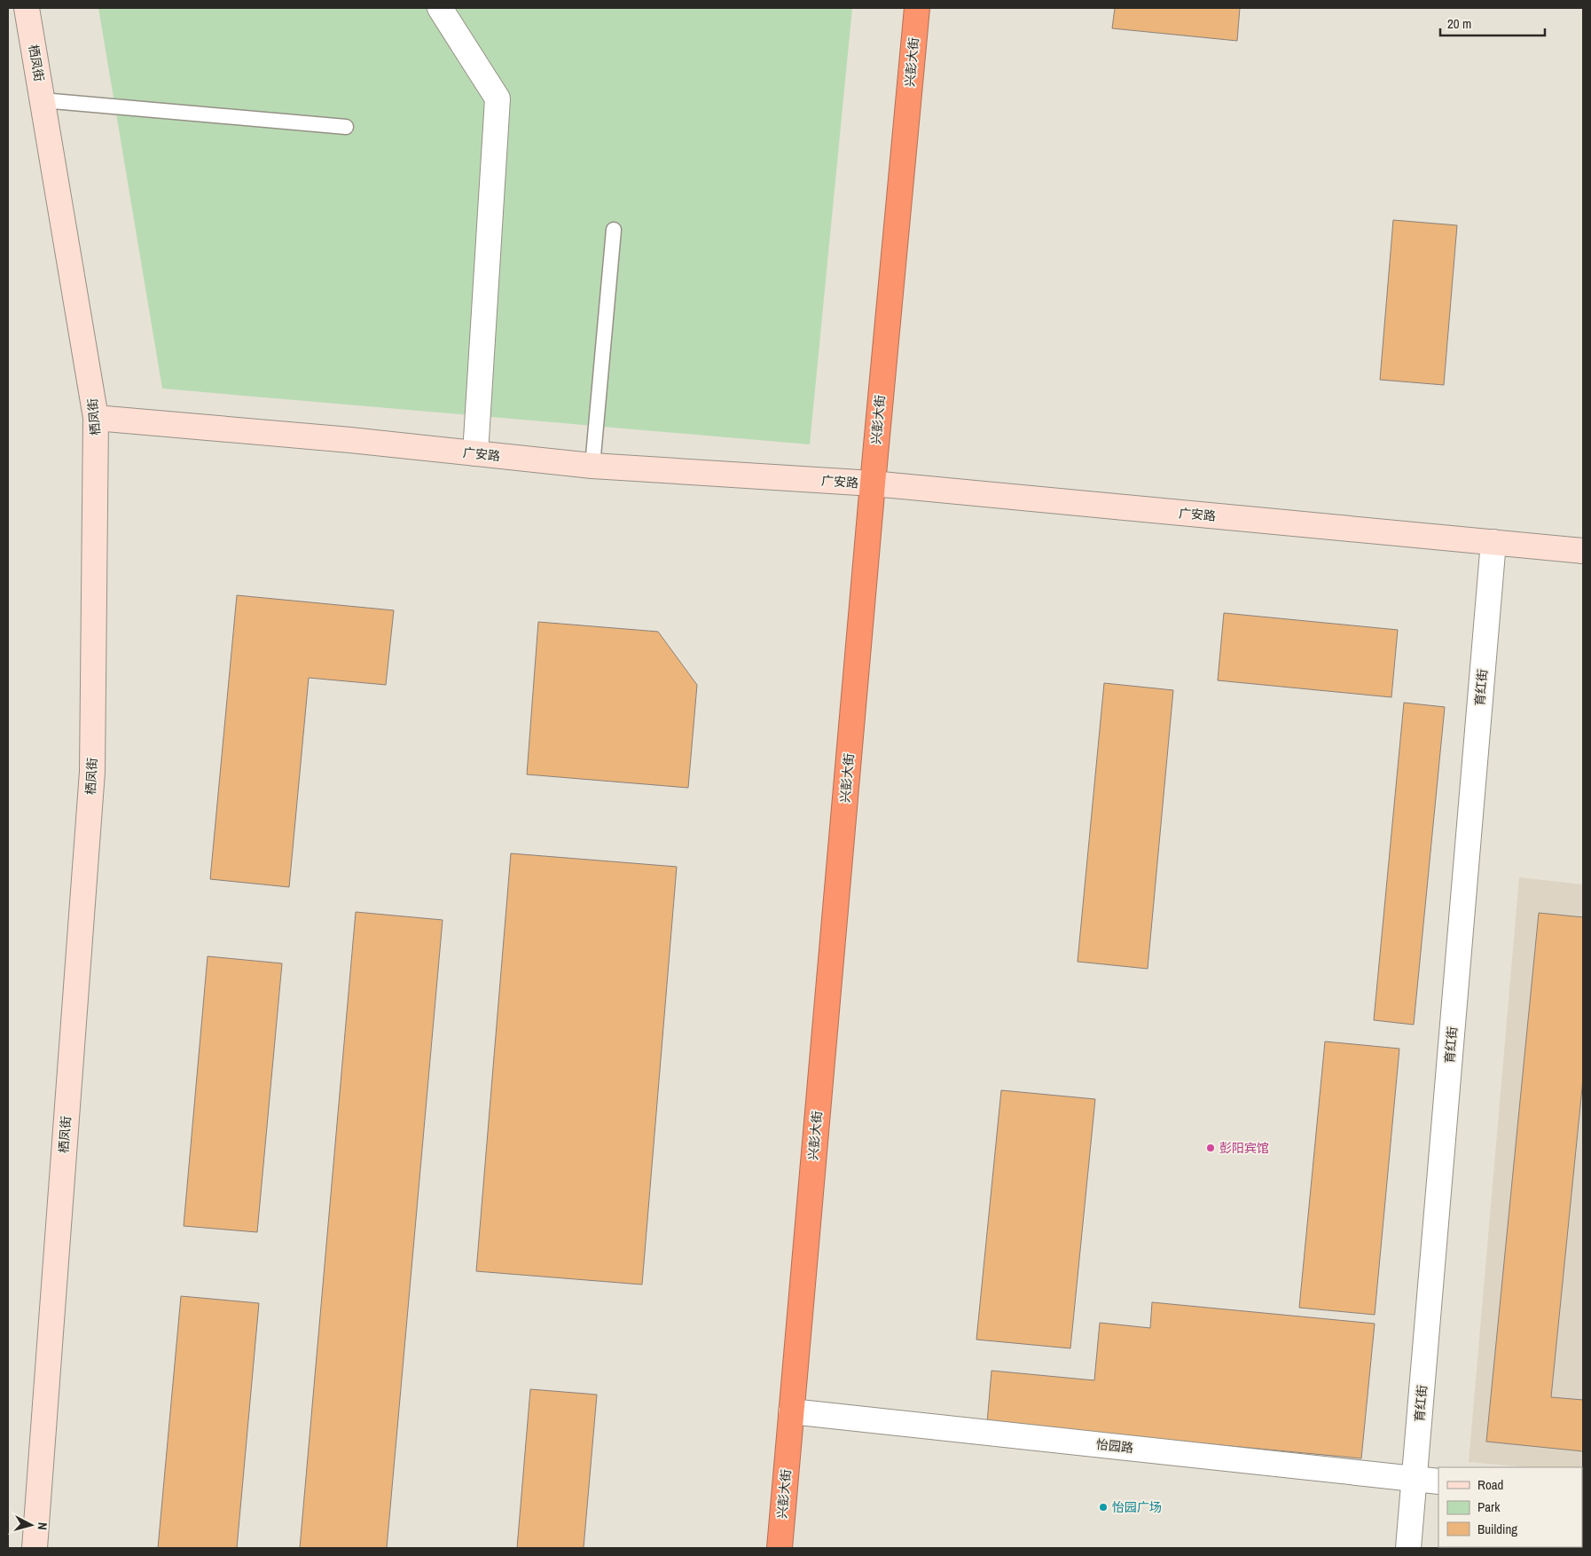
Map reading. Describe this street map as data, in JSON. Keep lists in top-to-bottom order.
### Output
{
  "streets": {
    "highway": ["兴彭大街"],
    "main road": ["栖凤街", "广安路"],
    "street": ["育红街", "怡园路"]
  },
  "crossings": [
    ["兴彭大街", "广安路"],
    ["兴彭大街", "怡园路"],
    ["栖凤街", "广安路"],
    ["广安路", "育红街"],
    ["育红街", "怡园路"]
  ],
  "places": ["彭阳宾馆", "怡园广场"],
  "legend": ["Road", "Park", "Building"],
  "scale_bar": "20 m",
  "north": "right"
}
